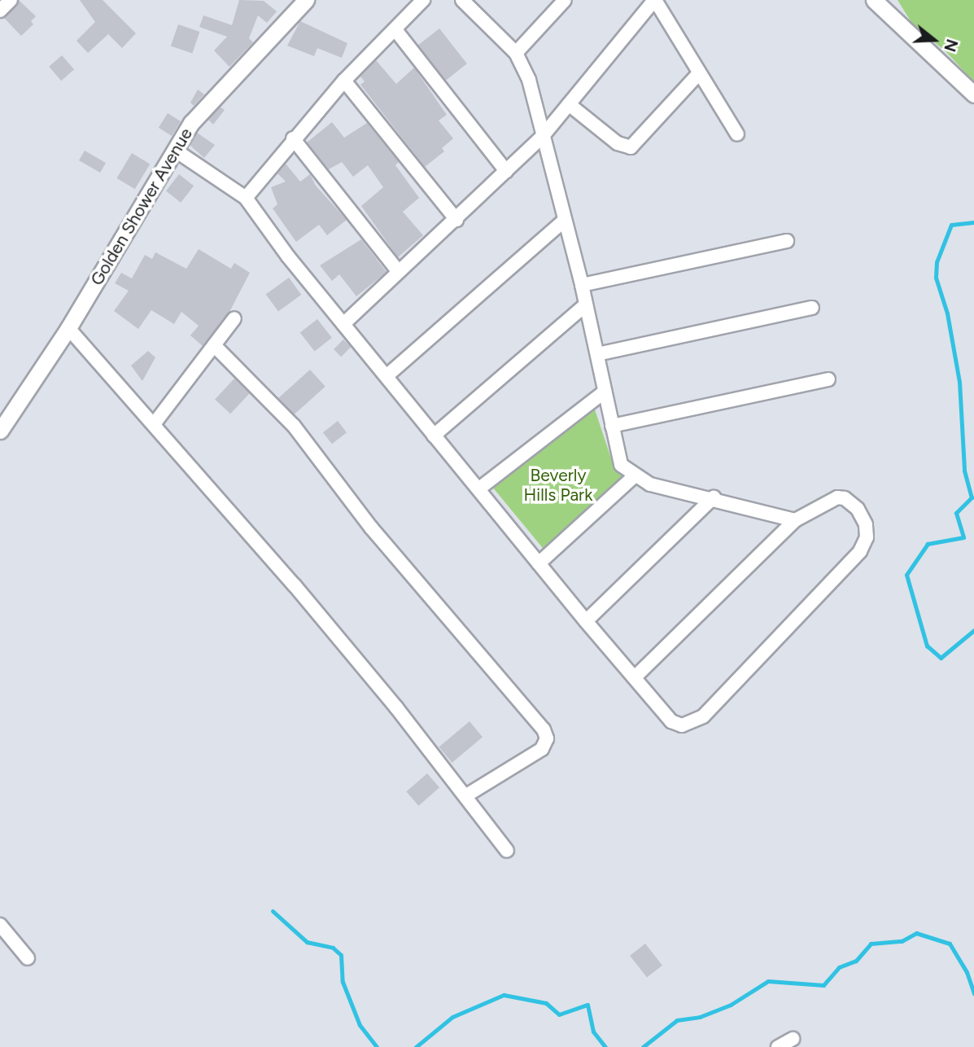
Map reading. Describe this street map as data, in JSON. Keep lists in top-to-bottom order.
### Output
{
  "streets": {
    "street": ["Golden Shower Avenue"]
  },
  "parks": ["Beverly Hills Park"],
  "north": "right"
}
